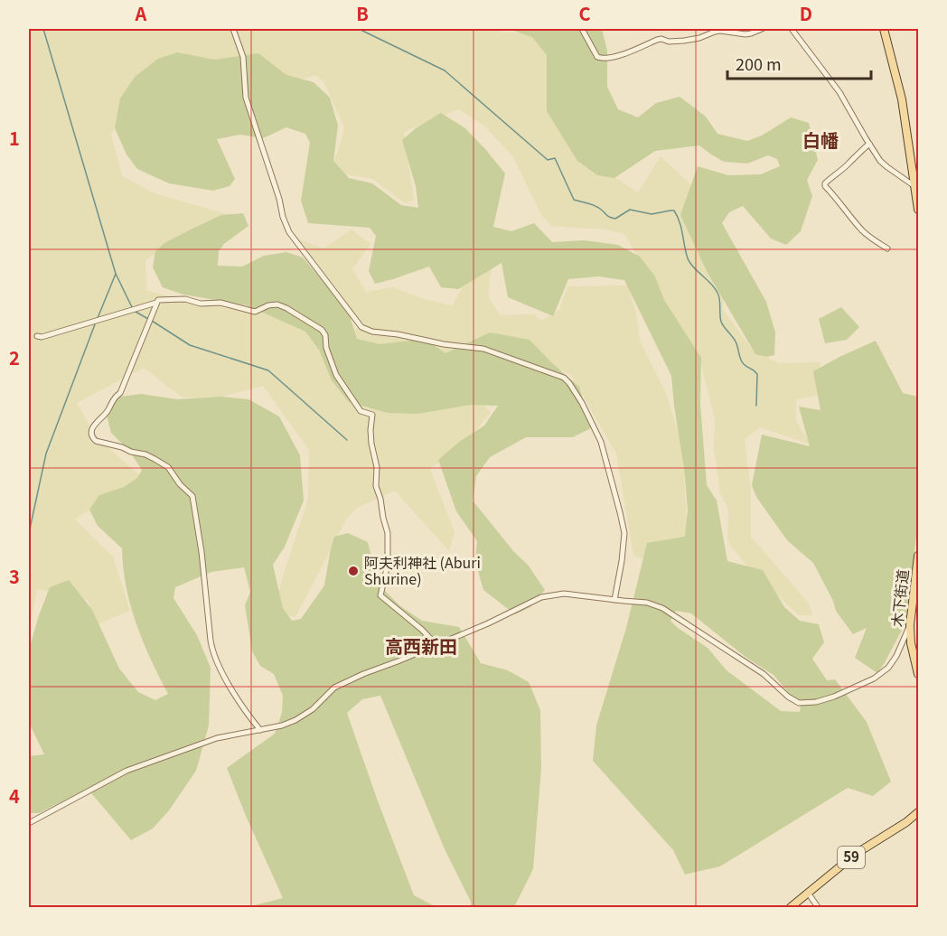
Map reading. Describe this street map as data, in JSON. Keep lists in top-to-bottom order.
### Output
{
  "streets": {
    "main road": ["木下街道", "59"]
  },
  "districts": ["白幡", "高西新田"],
  "places": ["阿夫利神社 (Aburi Shurine)"],
  "scale_bar": "200 m",
  "grid": {
    "columns": [
      "A",
      "B",
      "C",
      "D"
    ],
    "rows": [
      "1",
      "2",
      "3",
      "4"
    ]
  }
}
